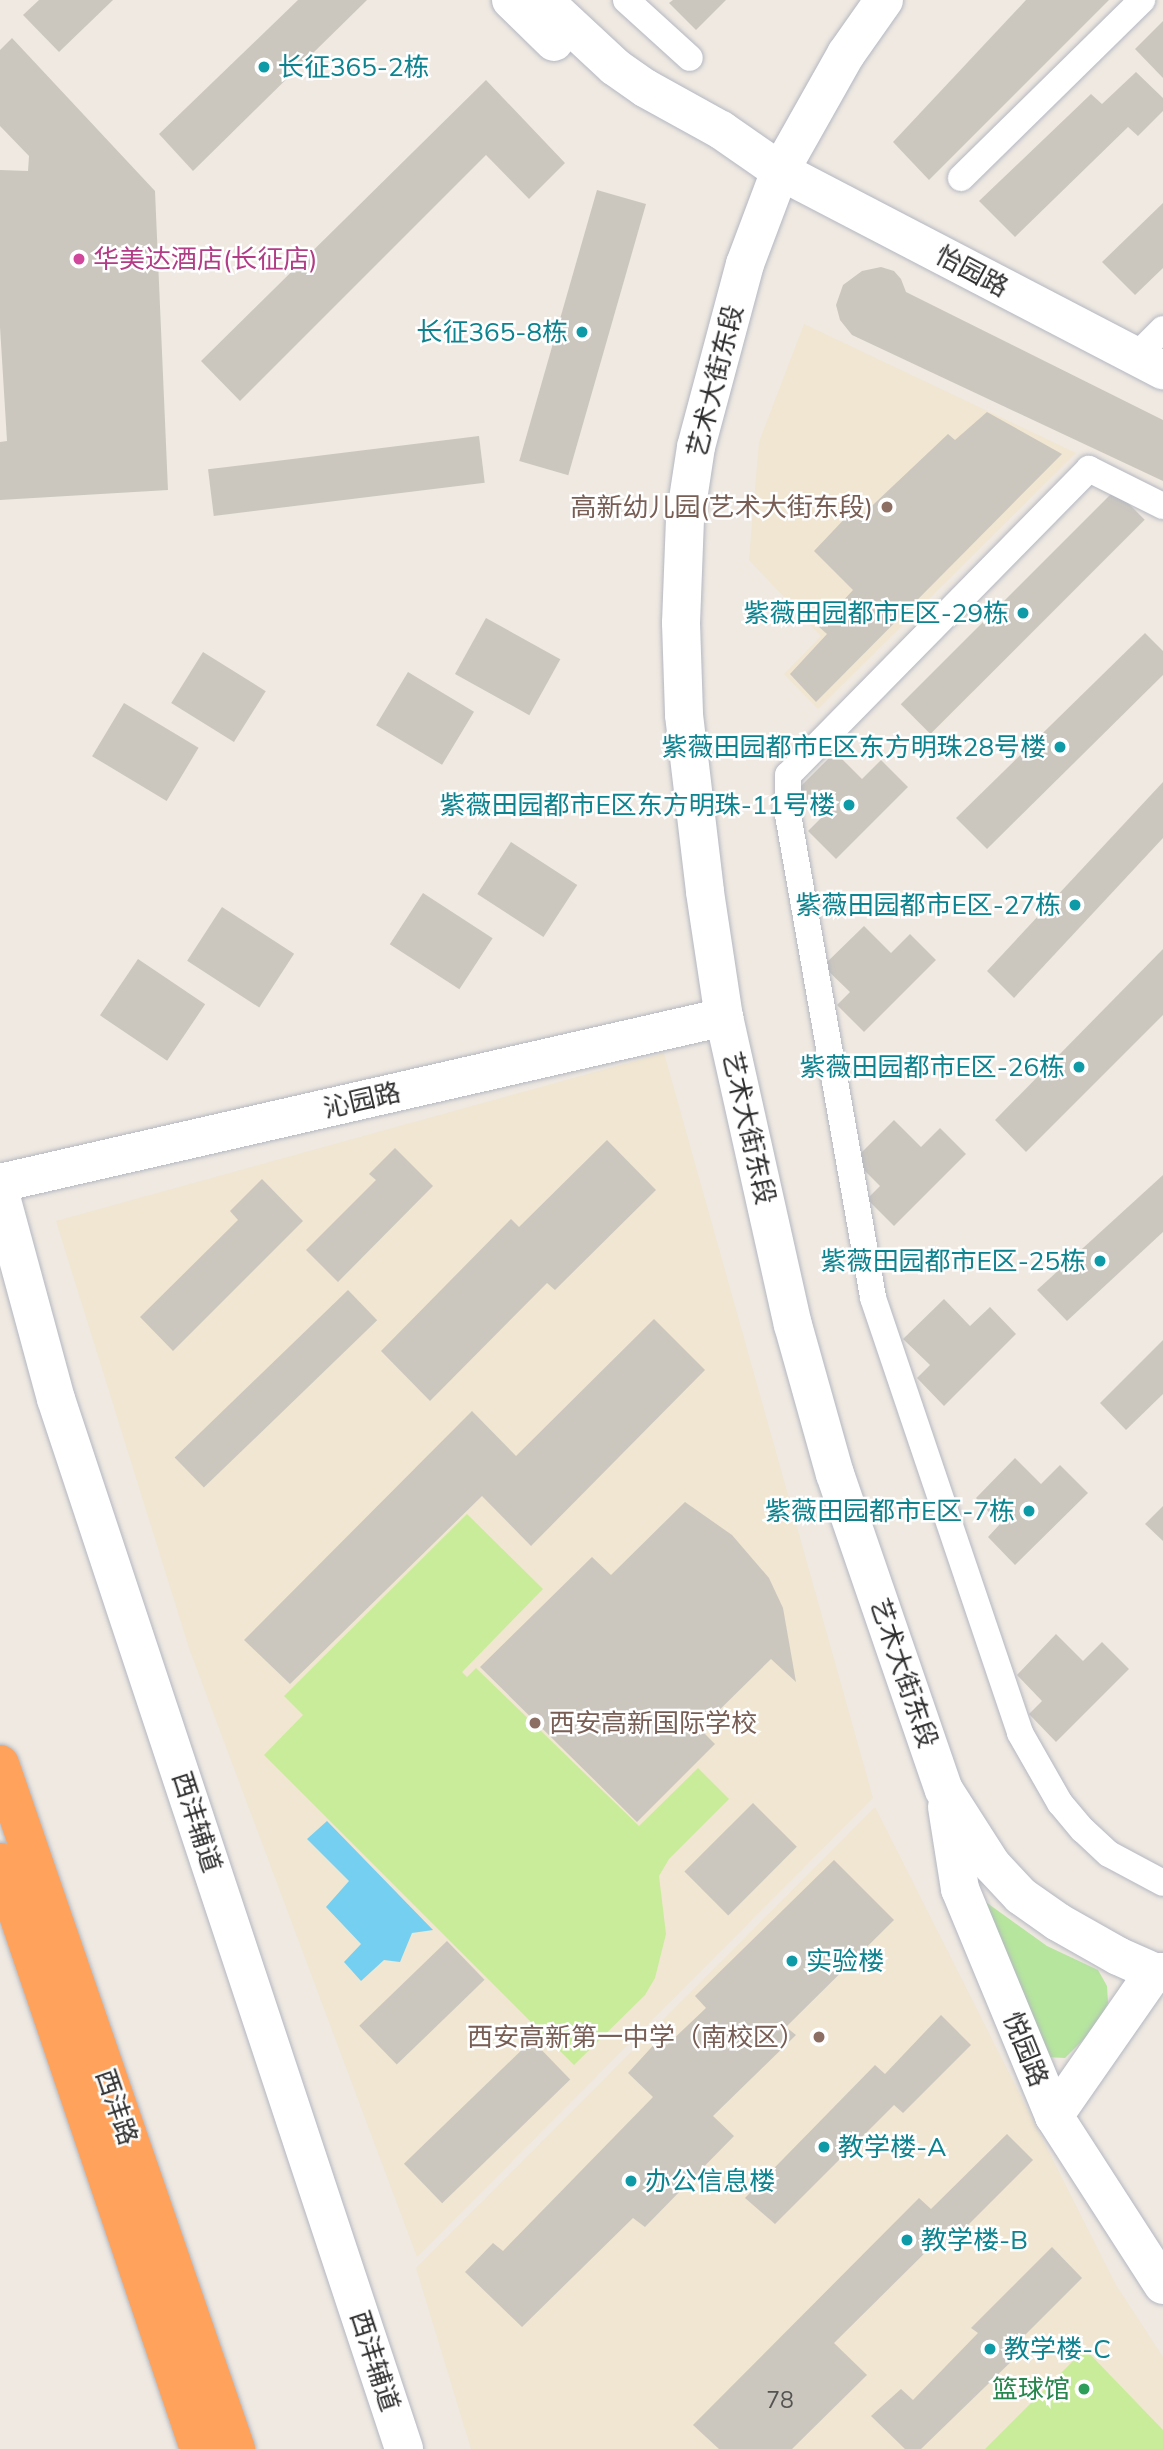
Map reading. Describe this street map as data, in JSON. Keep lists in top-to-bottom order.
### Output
{
  "streets": {
    "highway": ["西沣路"],
    "street": [
      "怡园路",
      "艺术大街东段",
      "沁园路",
      "西沣辅道",
      "悦园路"
    ]
  },
  "crossings": [
    ["怡园路", "艺术大街东段"],
    ["艺术大街东段", "沁园路"],
    ["艺术大街东段", "悦园路"]
  ],
  "places": [
    "长征365-2栋",
    "华美达酒店(长征店)",
    "长征365-8栋",
    "高新幼儿园(艺术大街东段)",
    "紫薇田园都市E区-29栋",
    "紫薇田园都市E区东方明珠28号楼",
    "紫薇田园都市E区东方明珠-11号楼",
    "紫薇田园都市E区-27栋",
    "紫薇田园都市E区-26栋",
    "紫薇田园都市E区-25栋",
    "紫薇田园都市E区-7栋",
    "西安高新国际学校",
    "实验楼",
    "西安高新第一中学（南校区）",
    "教学楼-A",
    "办公信息楼",
    "教学楼-B",
    "教学楼-C",
    "篮球馆"
  ],
  "house_numbers": ["78"]
}
